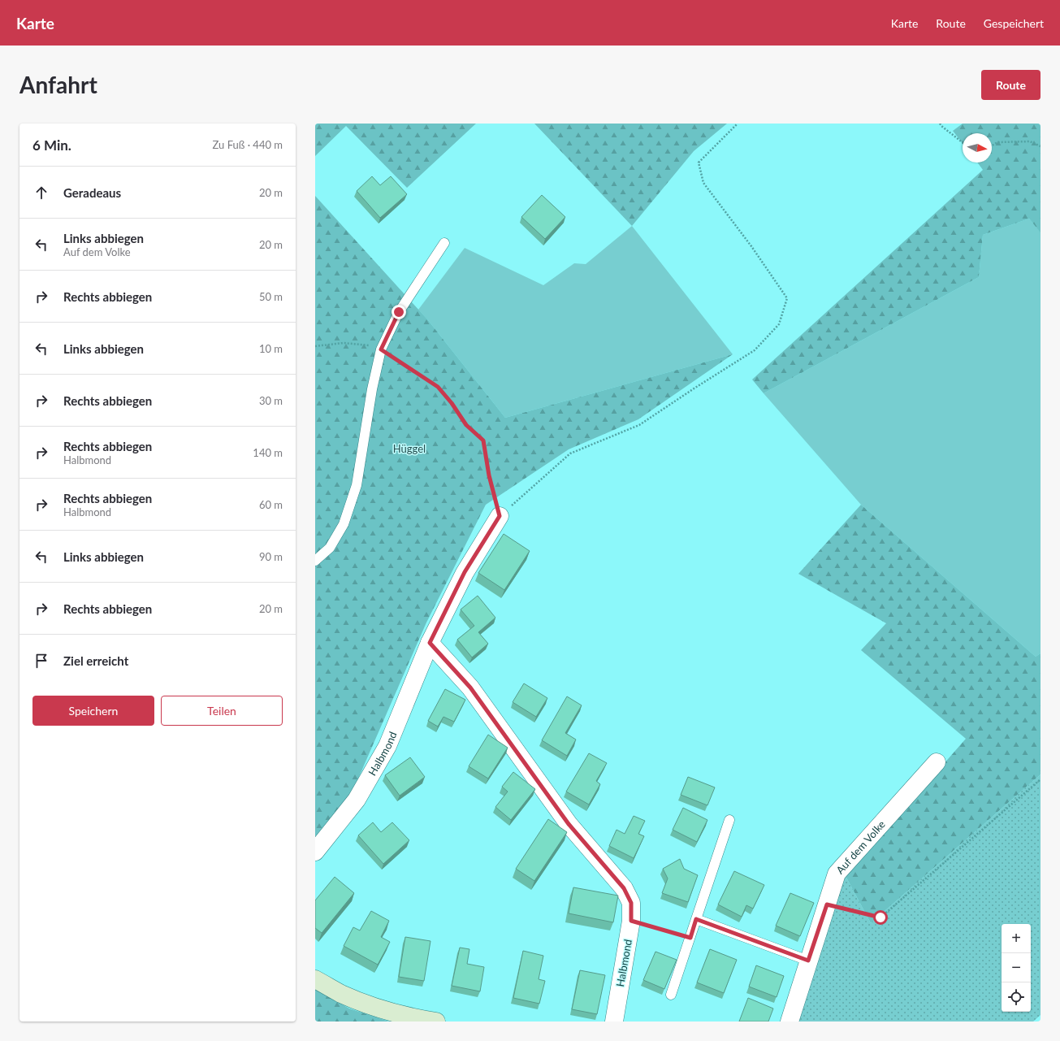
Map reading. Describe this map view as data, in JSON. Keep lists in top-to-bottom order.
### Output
{
  "streets": {
    "street": ["Halbmond", "Auf dem Volke"]
  },
  "parks": ["Hüggel"],
  "north": "right",
  "page": {
    "header": "Karte",
    "nav": ["Karte", "Route", "Gespeichert"],
    "buttons": [
      "Route",
      ["Speichern", "Teilen"]
    ],
    "title": "Anfahrt",
    "heading": ["6 Min.", "Zu Fuß · 440 m"],
    "list": [
      ["Geradeaus", "20 m"],
      ["Links abbiegen", "Auf dem Volke", "20 m"],
      ["Rechts abbiegen", "50 m"],
      ["Links abbiegen", "10 m"],
      ["Rechts abbiegen", "30 m"],
      ["Rechts abbiegen", "Halbmond", "140 m"],
      ["Rechts abbiegen", "Halbmond", "60 m"],
      ["Links abbiegen", "90 m"],
      ["Rechts abbiegen", "20 m"],
      "Ziel erreicht"
    ],
    "map_buttons": ["+", "−"]
  }
}
